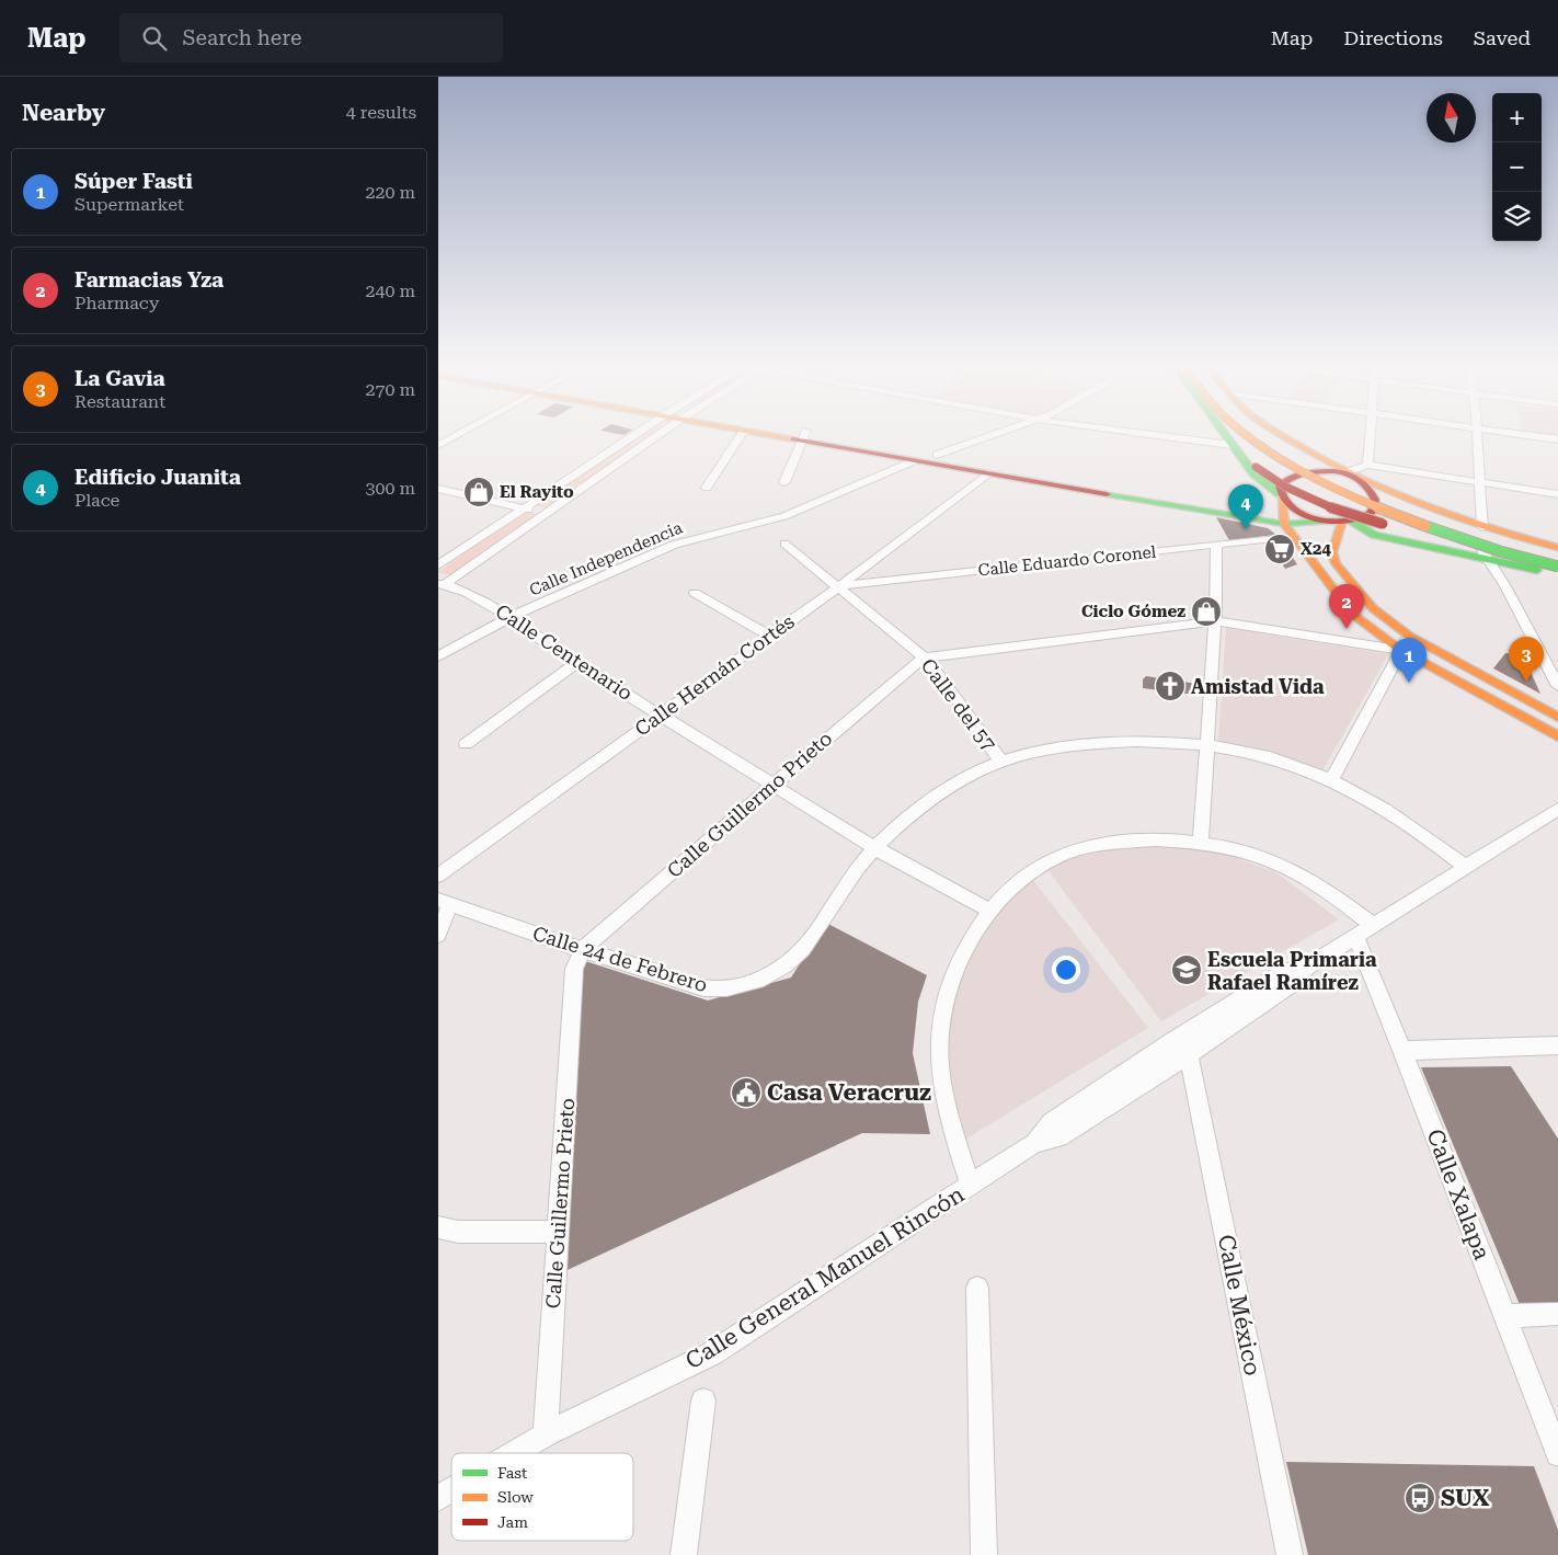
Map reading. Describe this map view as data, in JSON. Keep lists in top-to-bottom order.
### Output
{
  "streets": {
    "main road": ["Calle Independencia"],
    "street": [
      "Calle Eduardo Coronel",
      "Calle Centenario",
      "Calle Hernán Cortés",
      "Calle del 57",
      "Calle Guillermo Prieto",
      "Calle 24 de Febrero",
      "Calle Xalapa",
      "Calle General Manuel Rincón",
      "Calle México"
    ]
  },
  "crossings": [
    ["Calle Independencia", "Calle Centenario"],
    ["Calle Eduardo Coronel", "Calle Hernán Cortés"],
    ["Calle Eduardo Coronel", "Calle del 57"],
    ["Calle Centenario", "Calle Hernán Cortés"],
    ["Calle Centenario", "Calle Guillermo Prieto"],
    ["Calle Centenario", "Calle 24 de Febrero"],
    ["Calle Hernán Cortés", "Calle del 57"],
    ["Calle del 57", "Calle Guillermo Prieto"],
    ["Calle del 57", "Calle 24 de Febrero"],
    ["Calle Guillermo Prieto", "Calle 24 de Febrero"],
    ["Calle Guillermo Prieto", "Calle General Manuel Rincón"],
    ["Calle 24 de Febrero", "Calle General Manuel Rincón"],
    ["Calle Xalapa", "Calle General Manuel Rincón"],
    ["Calle General Manuel Rincón", "Calle México"]
  ],
  "places": {
    "shop": ["El Rayito", "Ciclo Gómez"],
    "supermarket": ["X24"],
    "church": ["Amistad Vida"],
    "school or university": ["Escuela Primaria Rafael Ramírez"],
    "public building": ["Casa Veracruz"],
    "bus stop": ["SUX"]
  },
  "legend": ["Fast", "Slow", "Jam"],
  "north": "top",
  "page": {
    "header": "Map",
    "search": "Search here",
    "nav": ["Map", "Directions", "Saved"],
    "heading": ["Nearby", "4 results"],
    "map_buttons": ["+", "−"],
    "list": [
      {
        "mark": "1",
        "name": "Súper Fasti",
        "note": "Supermarket",
        "value": "220 m"
      },
      {
        "mark": "2",
        "name": "Farmacias Yza",
        "note": "Pharmacy",
        "value": "240 m"
      },
      {
        "mark": "3",
        "name": "La Gavia",
        "note": "Restaurant",
        "value": "270 m"
      },
      {
        "mark": "4",
        "name": "Edificio Juanita",
        "note": "Place",
        "value": "300 m"
      }
    ],
    "pins": [
      "4",
      "2",
      "3",
      "1"
    ]
  }
}
